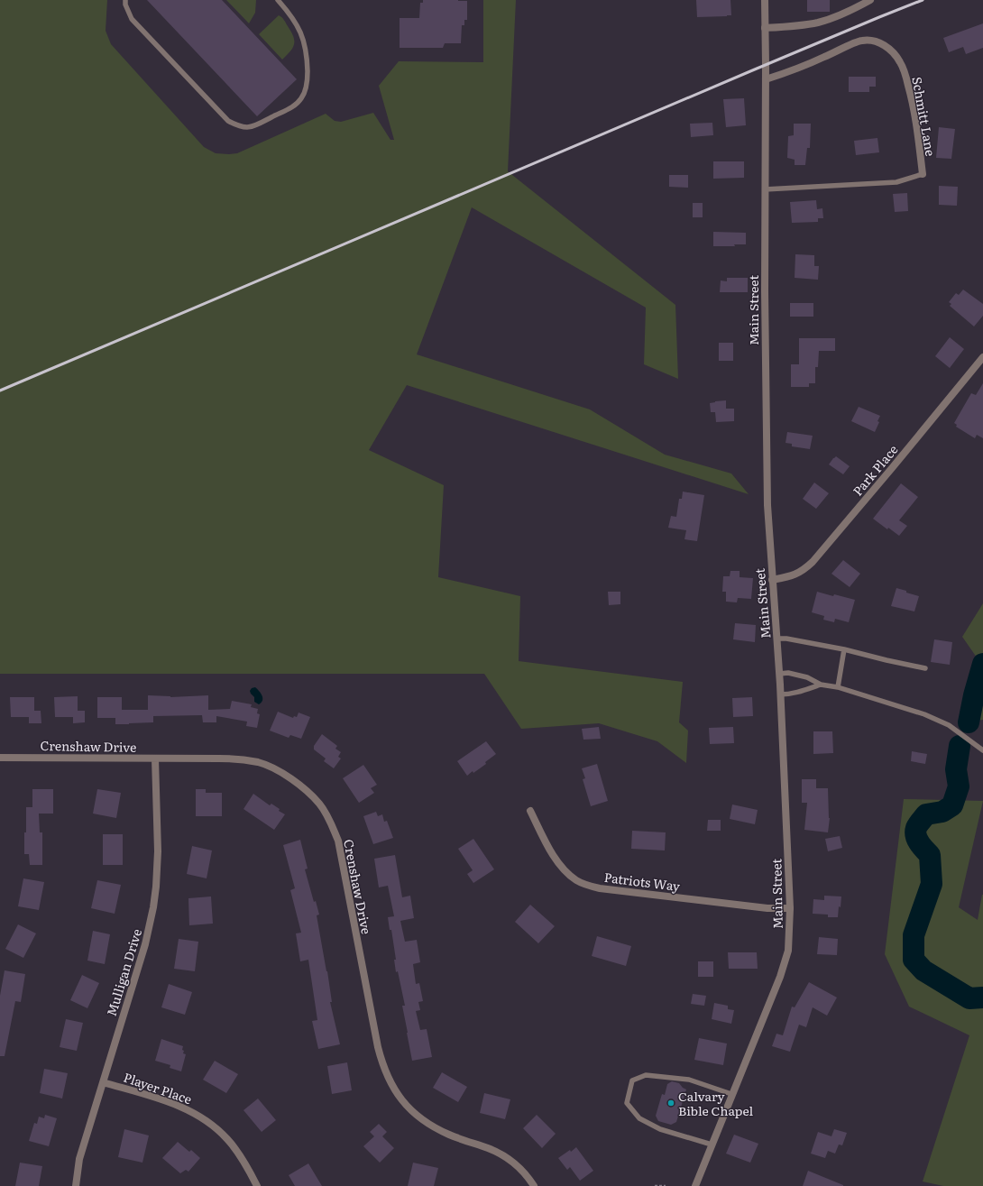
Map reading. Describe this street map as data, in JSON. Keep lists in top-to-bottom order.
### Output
{
  "streets": {
    "street": [
      "Schmitt Lane",
      "Main Street",
      "Park Place",
      "Crenshaw Drive",
      "Patriots Way",
      "Mulligan Drive",
      "Player Place"
    ]
  },
  "crossings": [
    ["Schmitt Lane", "Main Street"],
    ["Main Street", "Park Place"],
    ["Main Street", "Patriots Way"],
    ["Crenshaw Drive", "Mulligan Drive"],
    ["Mulligan Drive", "Player Place"]
  ],
  "places": ["Calvary Bible Chapel"]
}
